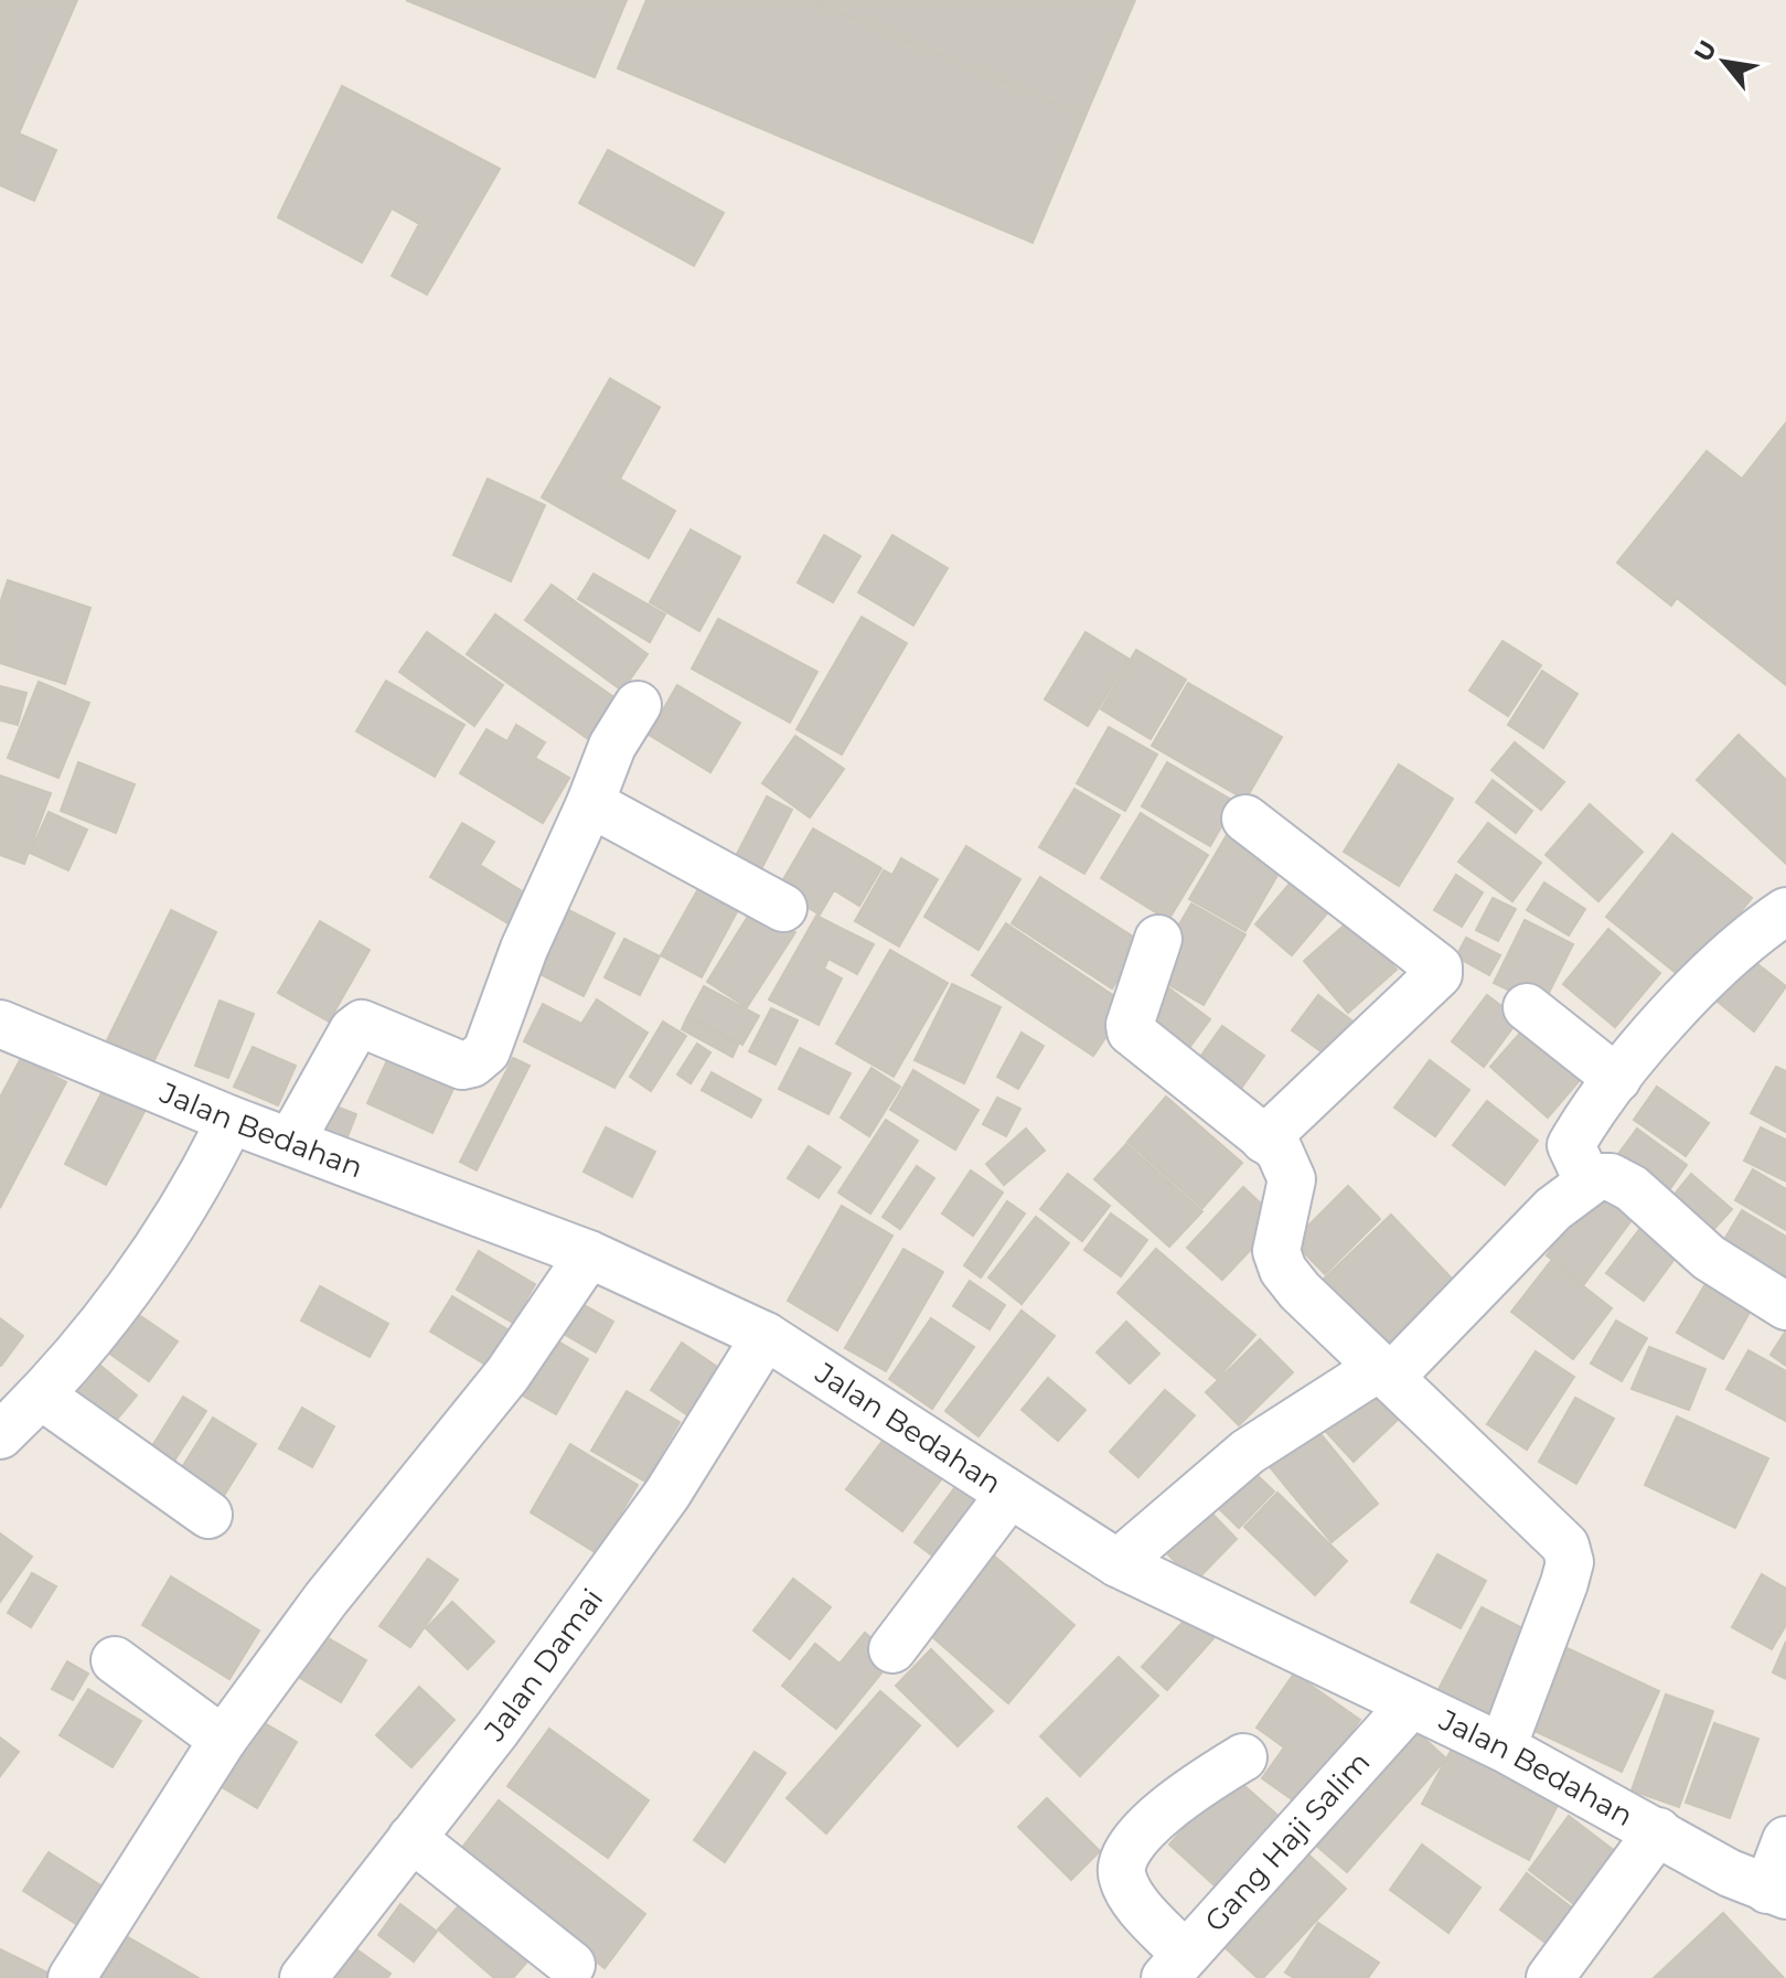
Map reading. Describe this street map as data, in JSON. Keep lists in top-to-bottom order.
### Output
{
  "streets": {
    "street": ["Jalan Bedahan", "Jalan Damai", "Gang Haji Salim"]
  },
  "crossings": [
    ["Jalan Bedahan", "Jalan Damai"],
    ["Jalan Bedahan", "Gang Haji Salim"]
  ],
  "north": "top left"
}
